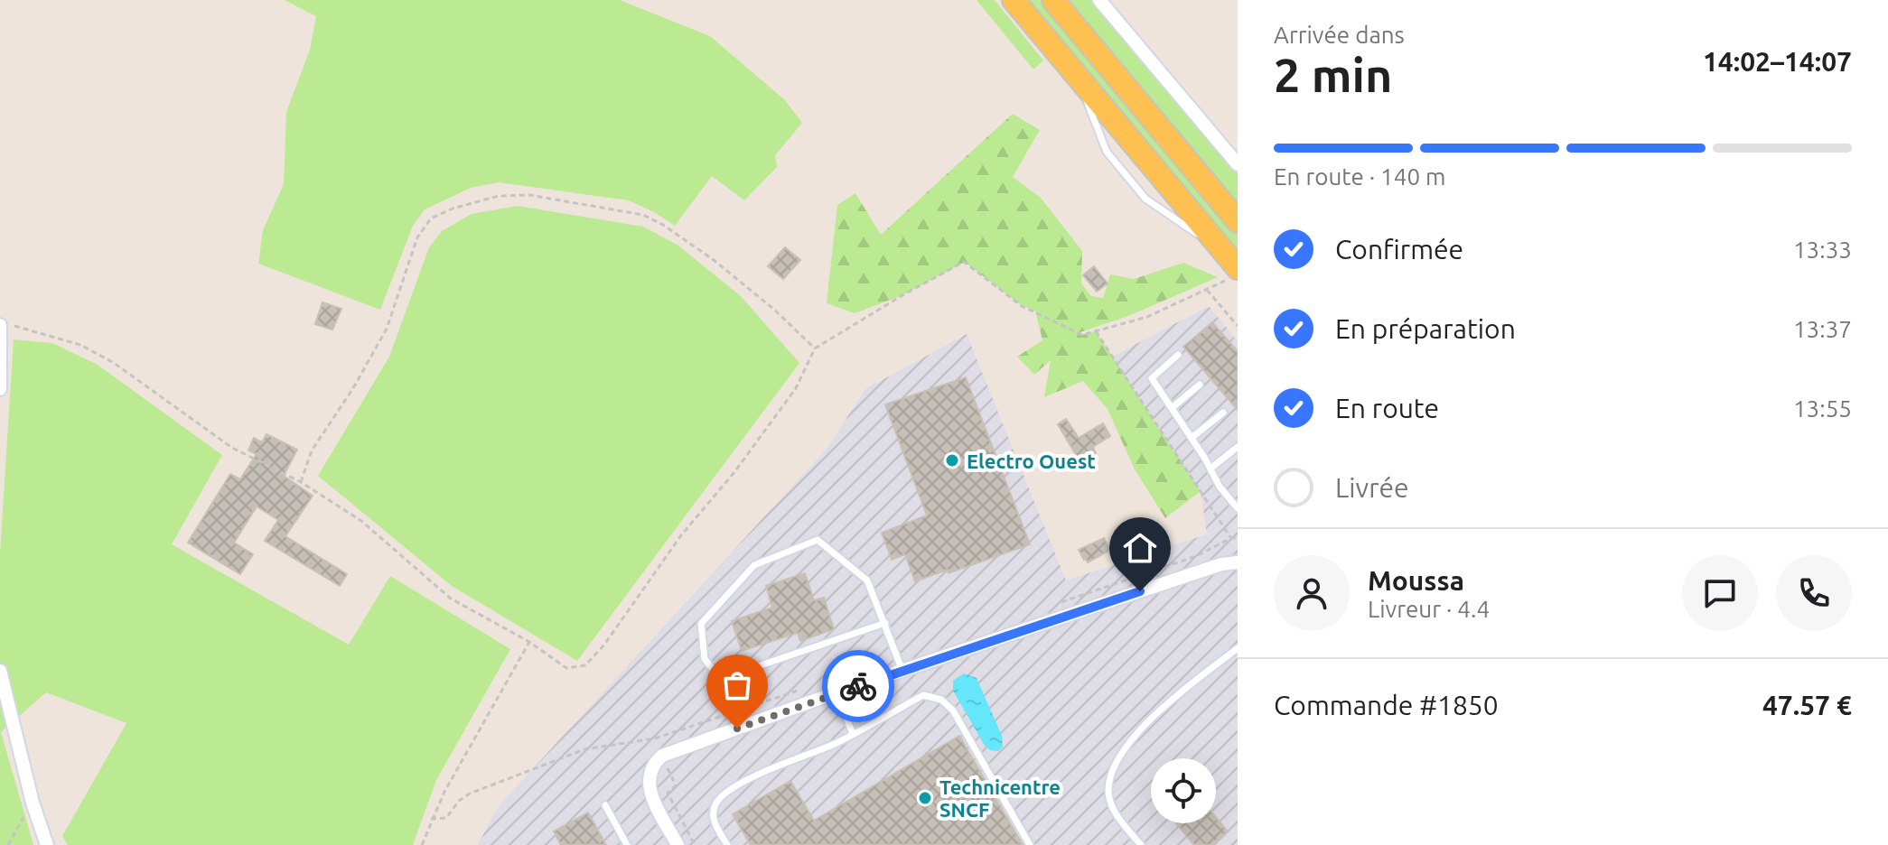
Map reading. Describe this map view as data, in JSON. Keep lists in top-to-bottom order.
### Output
{
  "places": ["Electro Ouest", "Technicentre SNCF"],
  "page": {
    "heading": ["2 min", "Arrivée dans", "14:02–14:07"],
    "panel": [
      "Moussa",
      "Livreur · 4.4",
      "Commande #1850",
      "47.57 €"
    ],
    "bar": "En route · 140 m",
    "list": [
      ["Confirmée", "13:33"],
      ["En préparation", "13:37"],
      ["En route", "13:55"],
      "Livrée"
    ]
  }
}
